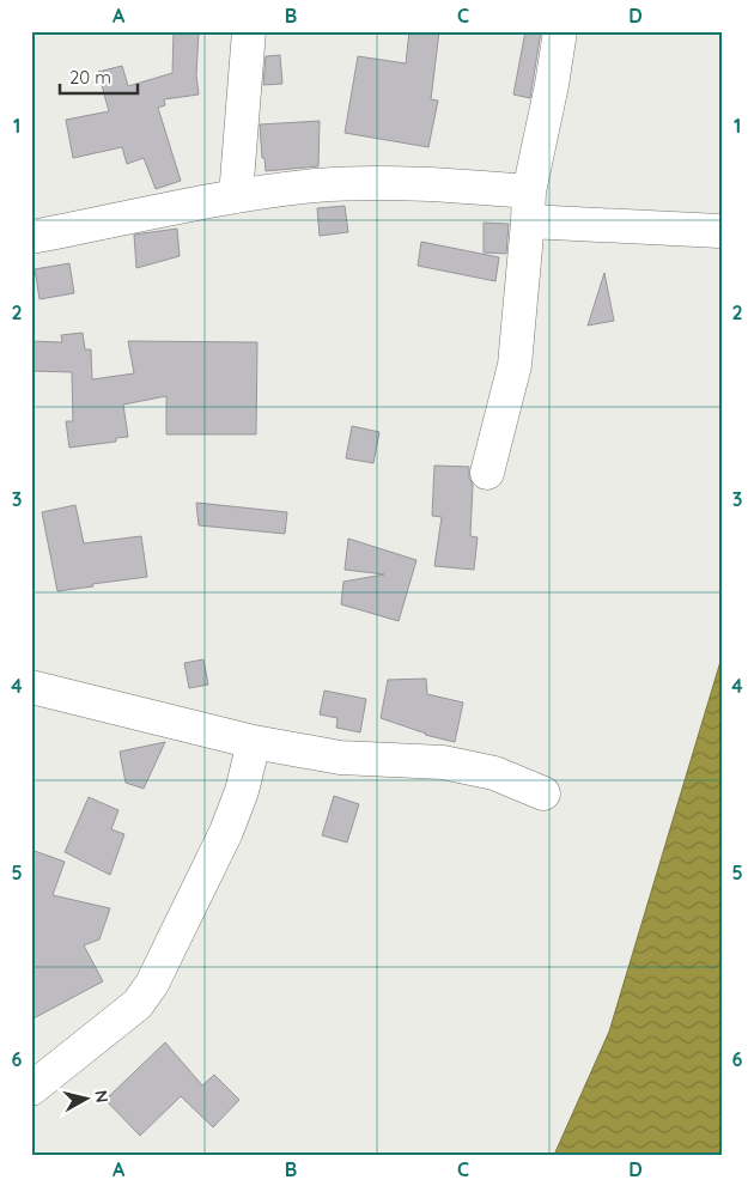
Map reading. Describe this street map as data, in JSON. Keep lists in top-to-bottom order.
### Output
{
  "scale_bar": "20 m",
  "north": "right",
  "grid": {
    "columns": [
      "A",
      "B",
      "C",
      "D"
    ],
    "rows": [
      "1",
      "2",
      "3",
      "4",
      "5",
      "6"
    ]
  }
}
